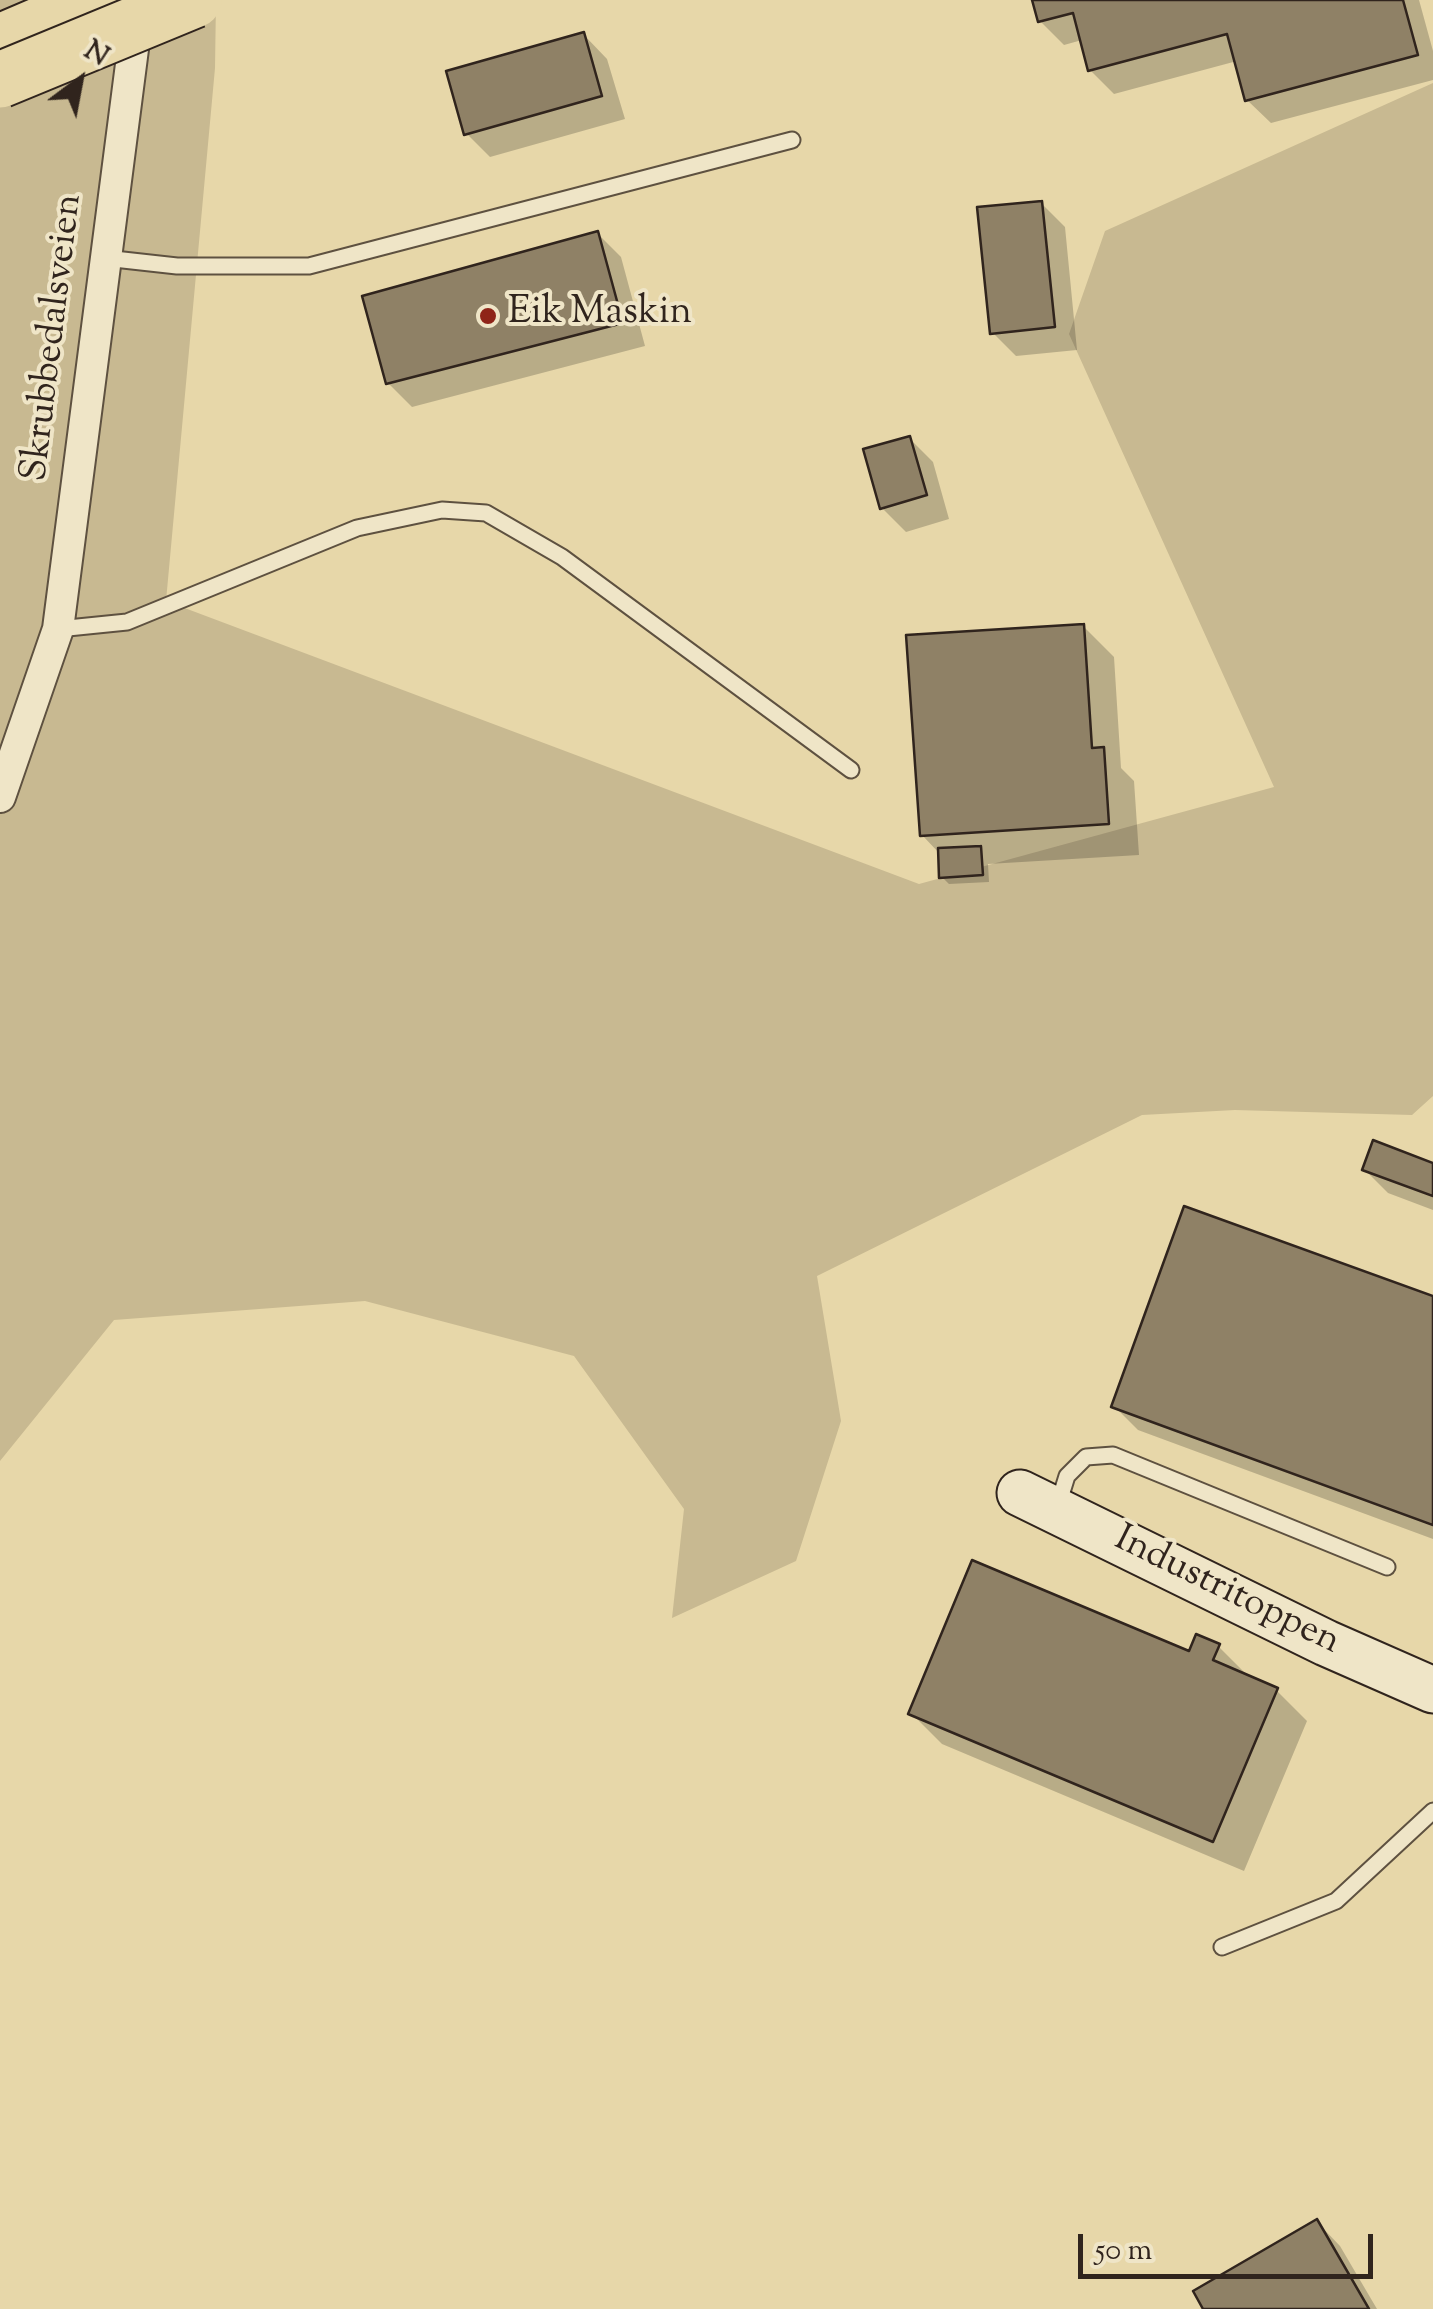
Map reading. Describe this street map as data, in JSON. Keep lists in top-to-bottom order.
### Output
{
  "streets": {
    "street": ["Skrubbedalsveien", "Industritoppen"]
  },
  "places": ["Eik Maskin"],
  "scale_bar": "50 m",
  "north": "top right"
}
